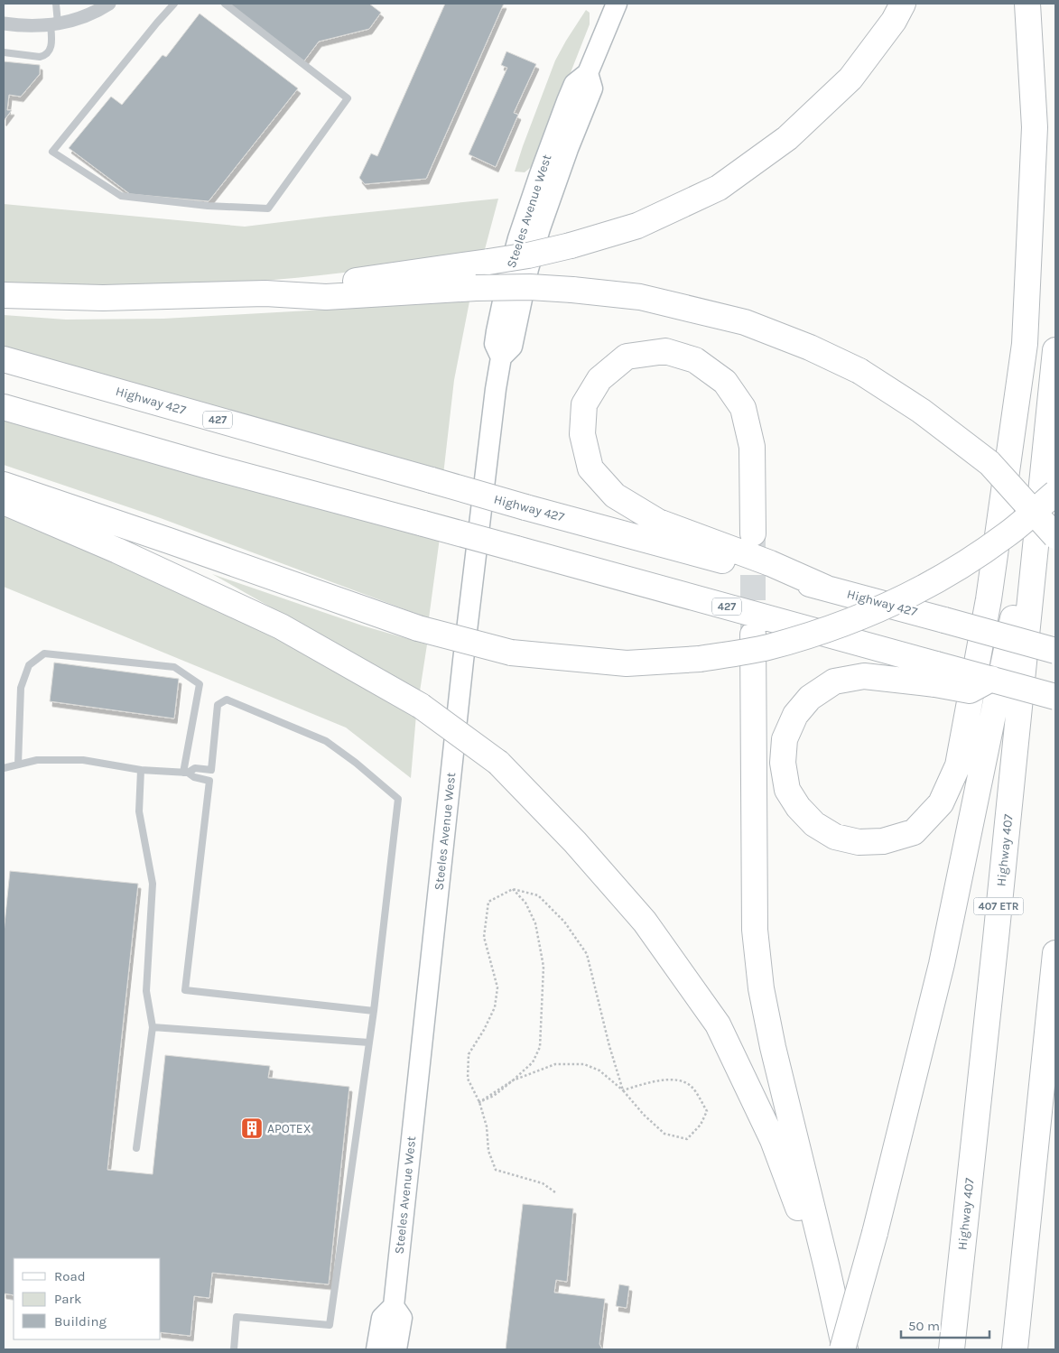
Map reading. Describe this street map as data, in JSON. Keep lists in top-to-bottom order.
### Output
{
  "streets": {
    "highway": [
      "Highway 427",
      "427",
      "Highway 407",
      "407 ETR"
    ],
    "main road": ["Steeles Avenue West"]
  },
  "places": {
    "building": ["APOTEX"]
  },
  "legend": ["Road", "Park", "Building"],
  "scale_bar": "50 m"
}
